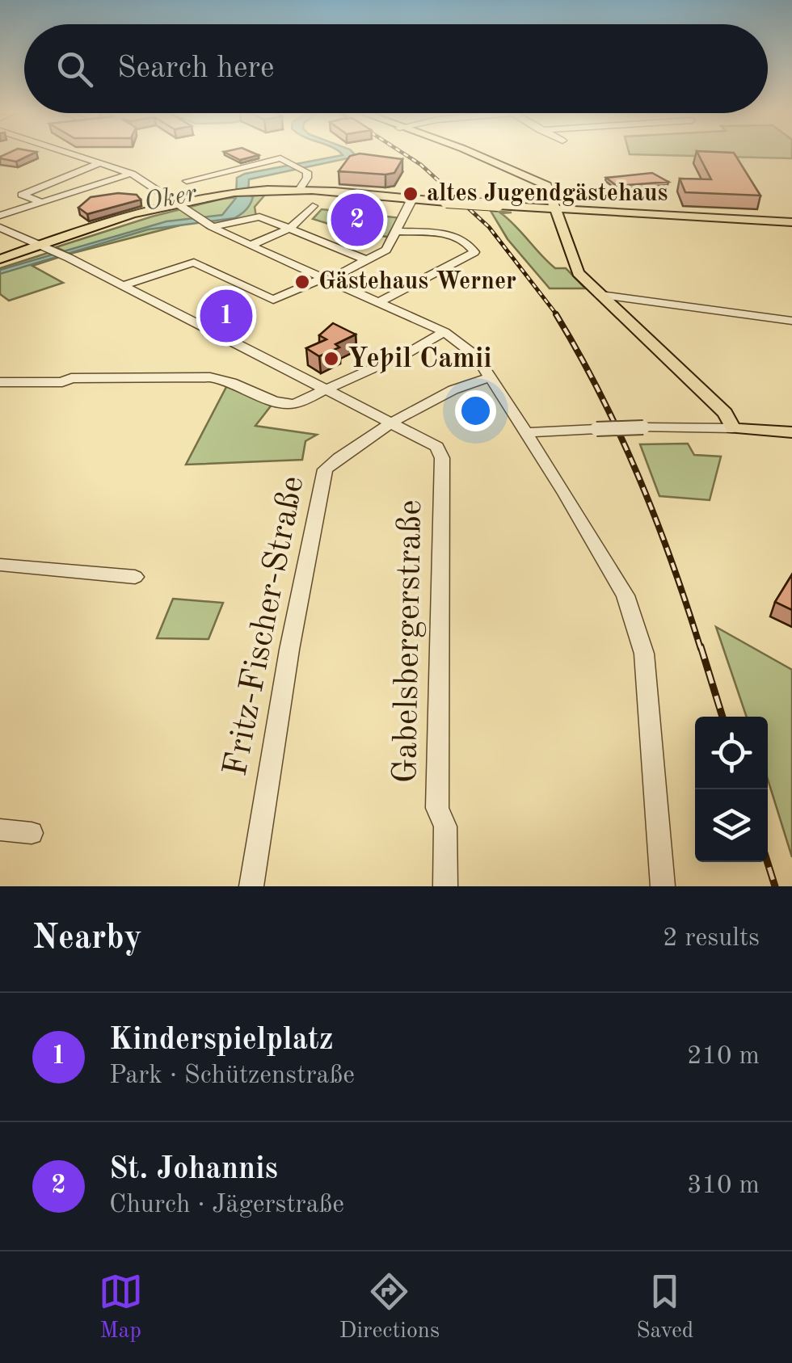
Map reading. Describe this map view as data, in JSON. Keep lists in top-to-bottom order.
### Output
{
  "streets": {
    "street": ["Fritz-Fischer-Straße", "Gabelsbergerstraße"]
  },
  "crossings": [
    ["Fritz-Fischer-Straße", "Gabelsbergerstraße"]
  ],
  "water": ["Oker"],
  "places": ["altes Jugendgästehaus", "Gästehaus Werner", "Yeþil Camii"],
  "page": {
    "search": "Search here",
    "pins": ["2", "1"],
    "heading": ["Nearby", "2 results"],
    "list": [
      {
        "mark": "1",
        "name": "Kinderspielplatz",
        "note": "Park · Schützenstraße",
        "value": "210 m"
      },
      {
        "mark": "2",
        "name": "St. Johannis",
        "note": "Church · Jägerstraße",
        "value": "310 m"
      }
    ],
    "nav": ["Map", "Directions", "Saved"]
  }
}
